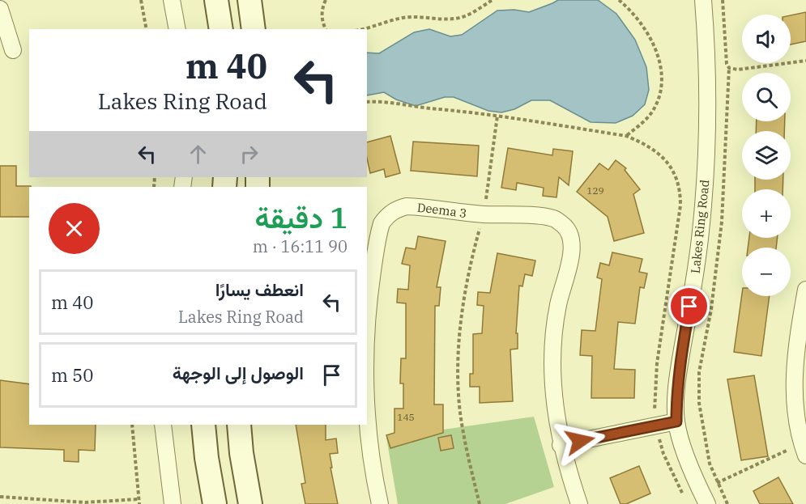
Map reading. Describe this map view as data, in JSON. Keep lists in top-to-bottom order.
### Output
{
  "streets": {
    "street": ["Deema 3", "Lakes Ring Road"]
  },
  "house_numbers": ["129", "145"],
  "page": {
    "map_buttons": ["+", "−"],
    "turn": ["40 m", "Lakes Ring Road"],
    "heading": ["1 دقيقة", "90 m · 16:11"],
    "list": [
      {
        "name": "انعطف يسارًا",
        "note": "Lakes Ring Road",
        "value": "40 m"
      },
      {
        "name": "الوصول إلى الوجهة",
        "value": "50 m"
      }
    ]
  }
}
